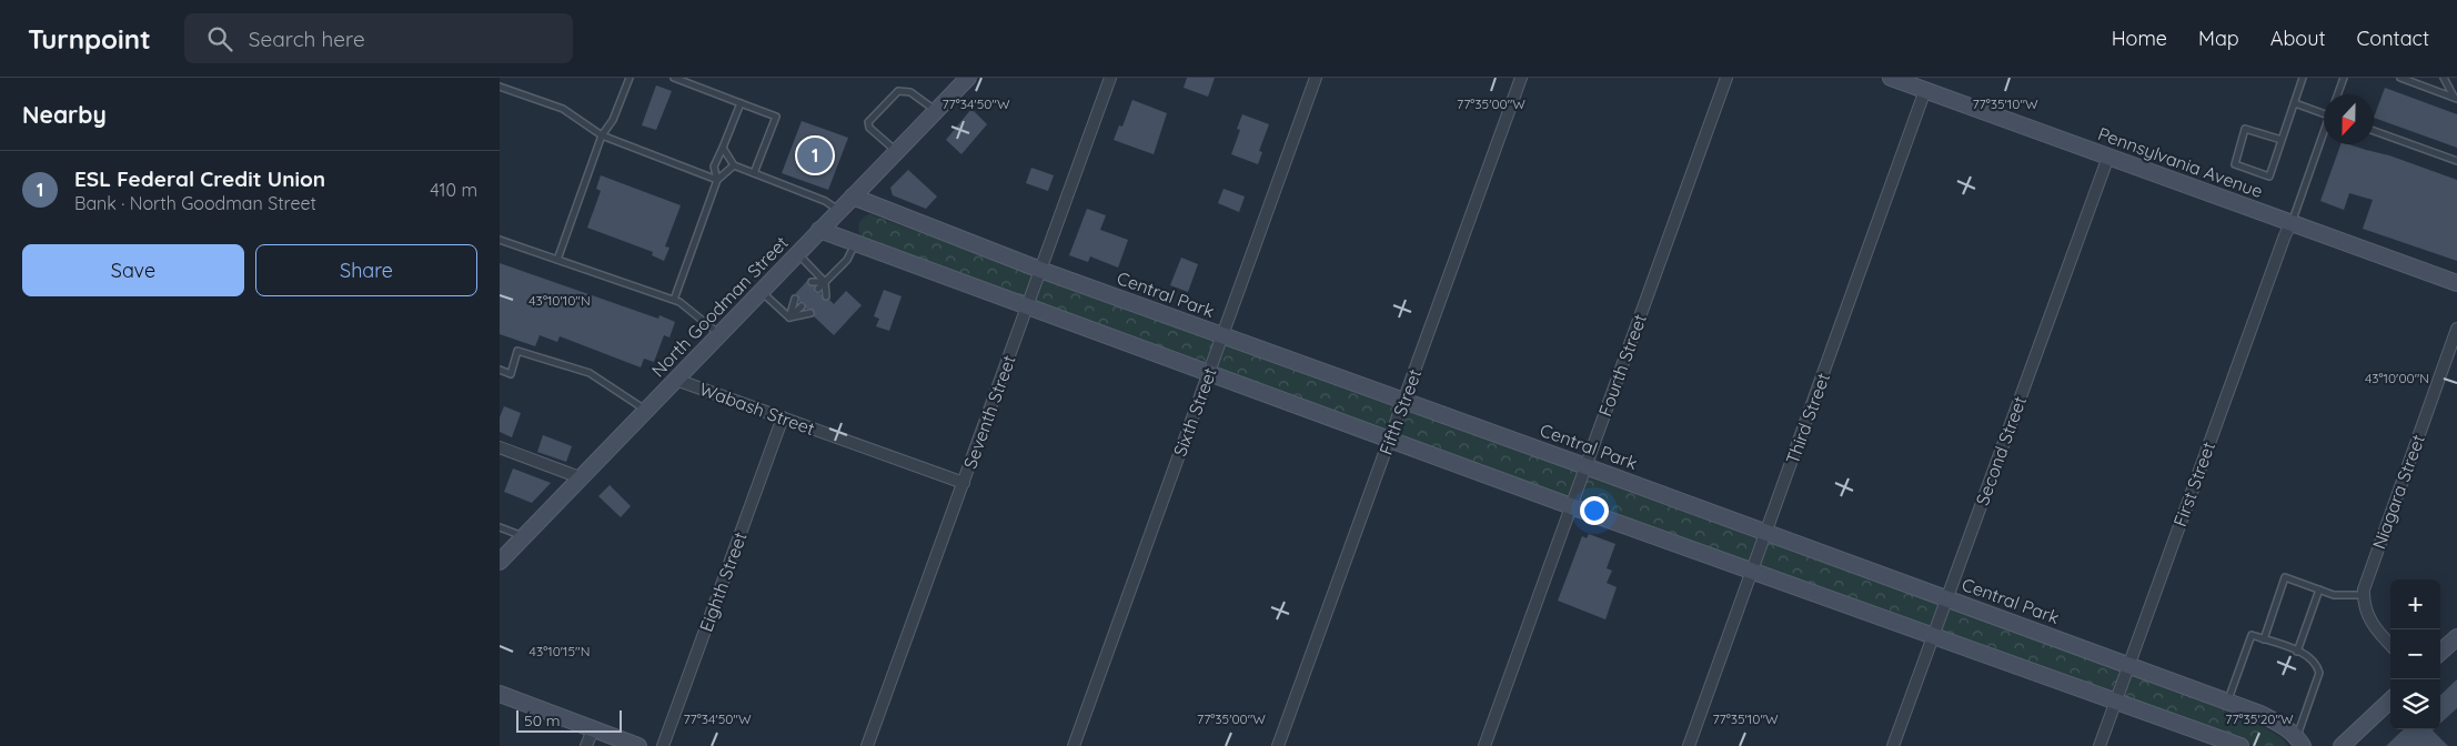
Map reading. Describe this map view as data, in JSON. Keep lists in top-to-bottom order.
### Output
{
  "streets": {
    "main road": ["Pennsylvania Avenue", "Central Park", "North Goodman Street"],
    "street": [
      "Fourth Street",
      "Wabash Street",
      "Seventh Street",
      "Sixth Street",
      "Fifth Street",
      "Third Street",
      "Second Street",
      "First Street",
      "Niagara Street",
      "Eighth Street"
    ]
  },
  "crossings": [
    ["Pennsylvania Avenue", "Third Street"],
    ["Pennsylvania Avenue", "Second Street"],
    ["Pennsylvania Avenue", "First Street"],
    ["Central Park", "North Goodman Street"],
    ["Central Park", "Fourth Street"],
    ["Central Park", "Seventh Street"],
    ["Central Park", "Sixth Street"],
    ["Central Park", "Fifth Street"],
    ["Central Park", "Third Street"],
    ["Central Park", "Second Street"],
    ["Central Park", "First Street"],
    ["North Goodman Street", "Wabash Street"],
    ["Wabash Street", "Seventh Street"],
    ["Wabash Street", "Eighth Street"]
  ],
  "scale_bar": "50 m",
  "north": "bottom",
  "page": {
    "header": "Turnpoint",
    "search": "Search here",
    "nav": [
      "Home",
      "Map",
      "About",
      "Contact"
    ],
    "heading": "Nearby",
    "pins": "1",
    "list": [
      {
        "mark": "1",
        "name": "ESL Federal Credit Union",
        "note": "Bank · North Goodman Street",
        "value": "410 m"
      }
    ],
    "buttons": ["Save", "Share"],
    "map_buttons": ["+", "−"],
    "scale": "50 m"
  },
  "coordinates": [
    "77°34'50\"W",
    "77°35'00\"W",
    "77°35'10\"W",
    "43°10'10\"N",
    "43°10'00\"N",
    "43°10'15\"N",
    "77°35'20\"W"
  ]
}
